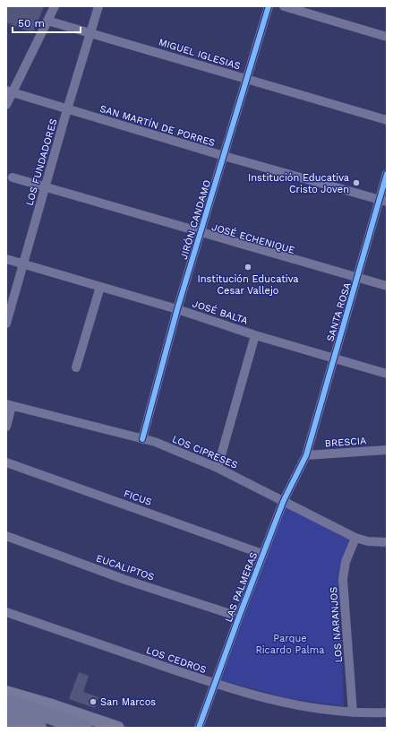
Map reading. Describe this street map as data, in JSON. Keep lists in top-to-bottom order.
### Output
{
  "streets": {
    "street": [
      "MIGUEL IGLESIAS",
      "SAN MARTÍN DE PORRES",
      "LOS FUNDADORES",
      "JIRÓN CANDAMO",
      "JOSÉ ECHENIQUE",
      "JOSÉ BALTA",
      "SANTA ROSA",
      "BRESCIA",
      "LOS CIPRESES",
      "FICUS",
      "EUCALIPTOS",
      "LAS PALMERAS",
      "LOS NARANJOS",
      "LOS CEDROS"
    ]
  },
  "crossings": [
    ["MIGUEL IGLESIAS", "LOS FUNDADORES"],
    ["MIGUEL IGLESIAS", "JIRÓN CANDAMO"],
    ["SAN MARTÍN DE PORRES", "LOS FUNDADORES"],
    ["SAN MARTÍN DE PORRES", "JIRÓN CANDAMO"],
    ["SAN MARTÍN DE PORRES", "SANTA ROSA"],
    ["LOS FUNDADORES", "JOSÉ ECHENIQUE"],
    ["LOS FUNDADORES", "JOSÉ BALTA"],
    ["JIRÓN CANDAMO", "JOSÉ ECHENIQUE"],
    ["JIRÓN CANDAMO", "JOSÉ BALTA"],
    ["JIRÓN CANDAMO", "LOS CIPRESES"],
    ["JOSÉ ECHENIQUE", "SANTA ROSA"],
    ["JOSÉ BALTA", "SANTA ROSA"],
    ["SANTA ROSA", "BRESCIA"],
    ["SANTA ROSA", "LAS PALMERAS"],
    ["BRESCIA", "LAS PALMERAS"],
    ["LOS CIPRESES", "LAS PALMERAS"],
    ["LOS CIPRESES", "LOS NARANJOS"],
    ["FICUS", "LAS PALMERAS"],
    ["EUCALIPTOS", "LAS PALMERAS"],
    ["LAS PALMERAS", "LOS CEDROS"],
    ["LOS NARANJOS", "LOS CEDROS"]
  ],
  "parks": ["Parque Ricardo Palma"],
  "places": ["Institución Educativa Cristo Joven", "Institución Educativa Cesar Vallejo", "San Marcos"],
  "scale_bar": "50 m"
}
